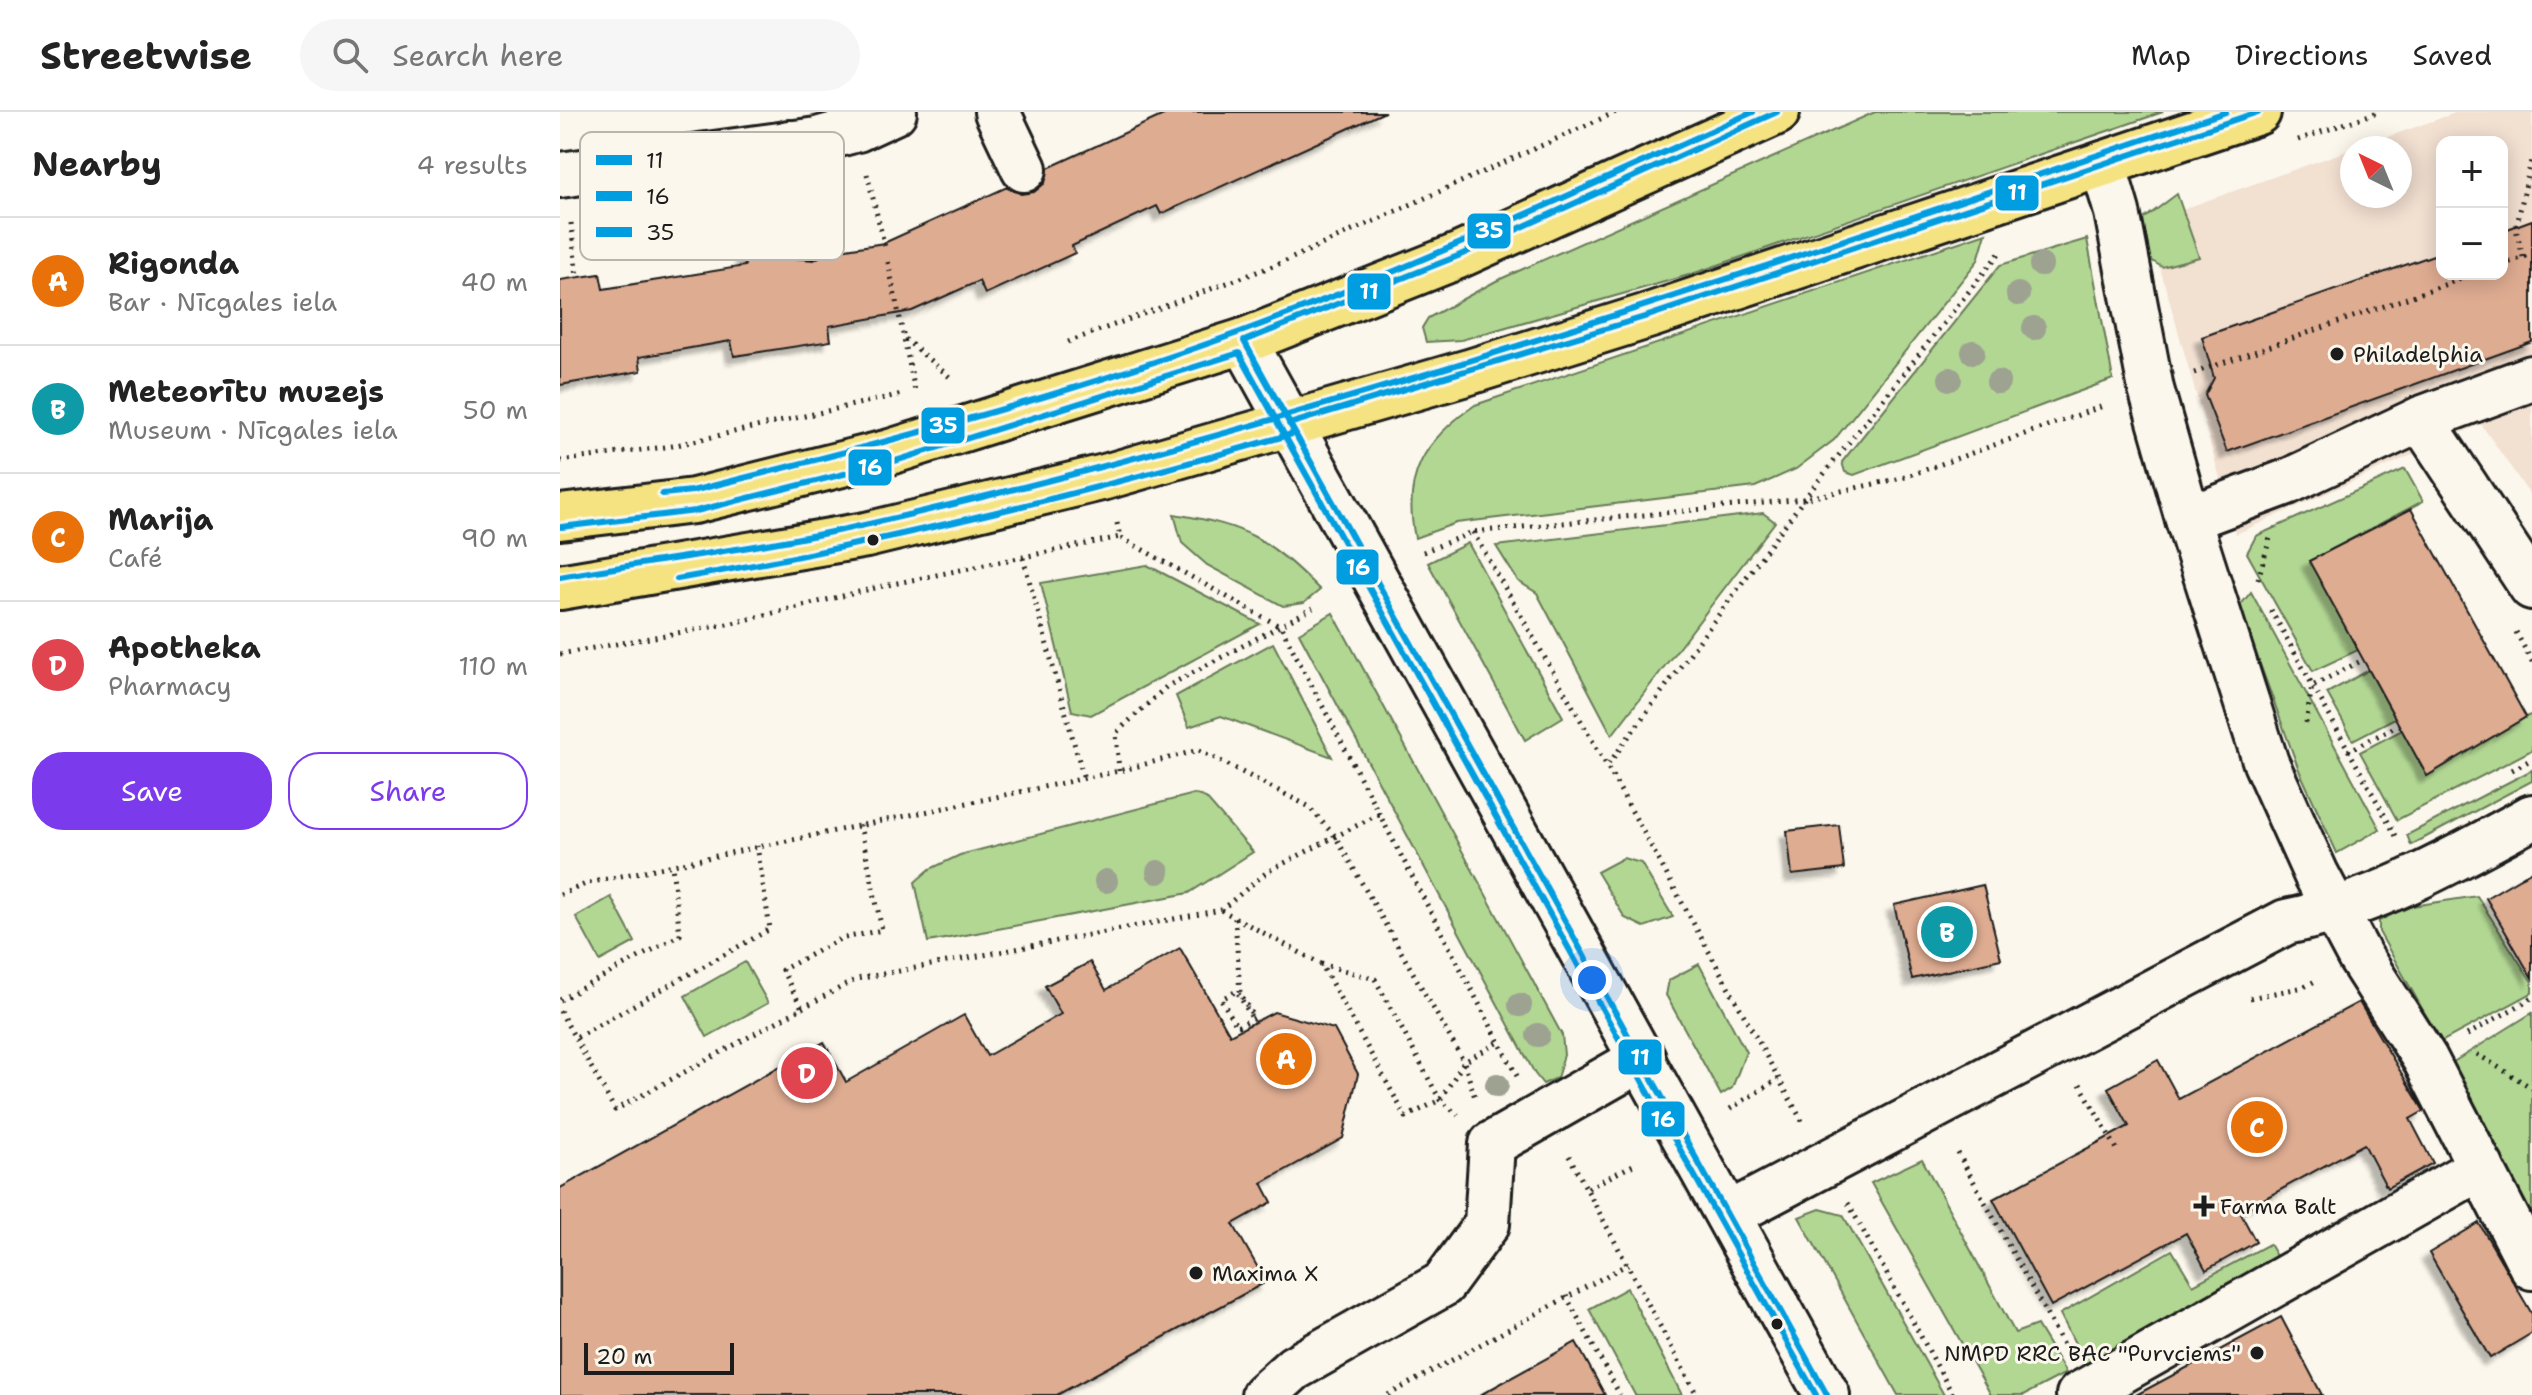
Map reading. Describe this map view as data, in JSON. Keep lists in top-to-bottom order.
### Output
{
  "places": {
    "other": ["Philadelphia", "Maxima X", "NMPD RRC BAC \"Purvciems\""],
    "health": ["Farma Balt"]
  },
  "lines": ["transit line 11", "transit line 35", "transit line 16"],
  "legend": ["11", "16", "35"],
  "scale_bar": "20 m",
  "north": "top left",
  "page": {
    "header": "Streetwise",
    "search": "Search here",
    "nav": ["Map", "Directions", "Saved"],
    "heading": ["Nearby", "4 results"],
    "map_buttons": ["+", "−"],
    "list": [
      {
        "mark": "A",
        "name": "Rigonda",
        "note": "Bar · Nīcgales iela",
        "value": "40 m"
      },
      {
        "mark": "B",
        "name": "Meteorītu muzejs",
        "note": "Museum · Nīcgales iela",
        "value": "50 m"
      },
      {
        "mark": "C",
        "name": "Marija",
        "note": "Café",
        "value": "90 m"
      },
      {
        "mark": "D",
        "name": "Apotheka",
        "note": "Pharmacy",
        "value": "110 m"
      }
    ],
    "buttons": ["Save", "Share"],
    "pins": [
      "B",
      "A",
      "D",
      "C"
    ],
    "scale": "20 m"
  }
}
